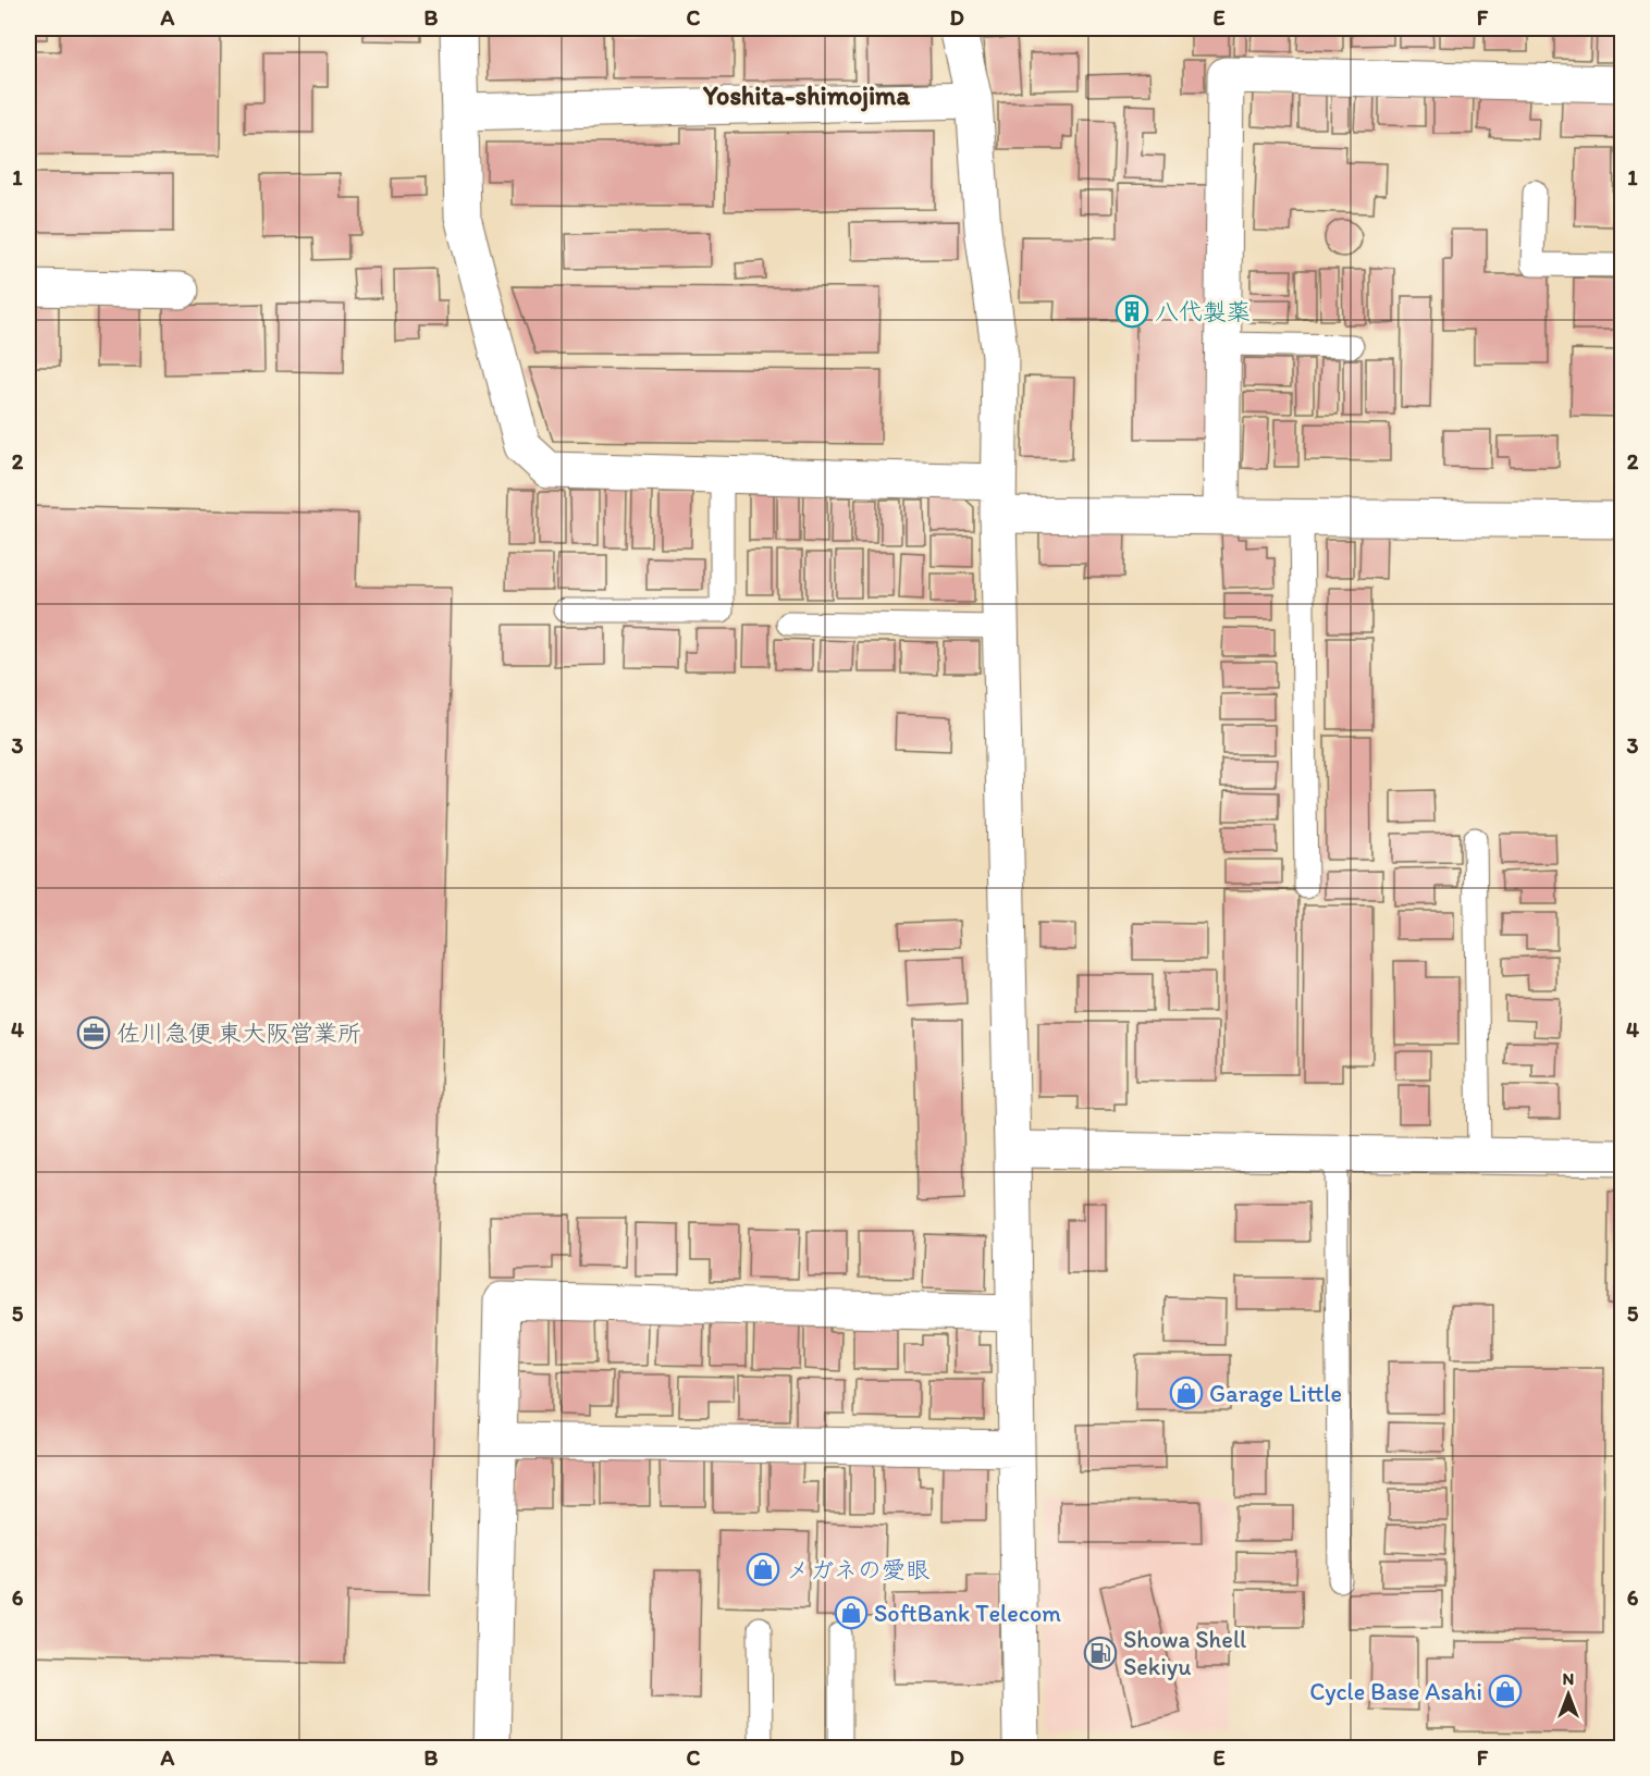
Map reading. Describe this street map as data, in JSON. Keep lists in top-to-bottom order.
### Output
{
  "districts": ["Yoshita-shimojima"],
  "places": {
    "building": ["八代製薬"],
    "office": ["佐川急便 東大阪営業所"],
    "shop": [
      "Garage Little",
      "メガネの愛眼",
      "SoftBank Telecom",
      "Cycle Base Asahi"
    ],
    "fuel station": ["Showa Shell Sekiyu"]
  },
  "north": "top",
  "grid": {
    "columns": [
      "A",
      "B",
      "C",
      "D",
      "E",
      "F"
    ],
    "rows": [
      "1",
      "2",
      "3",
      "4",
      "5",
      "6"
    ]
  }
}
